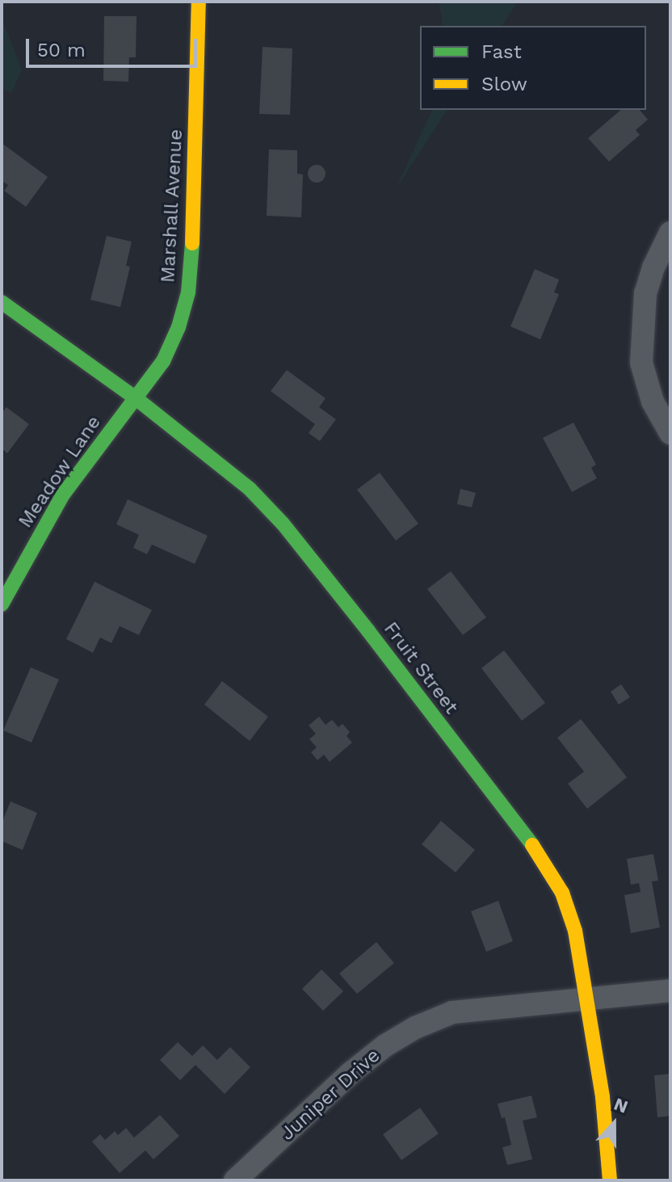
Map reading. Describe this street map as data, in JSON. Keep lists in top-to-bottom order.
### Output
{
  "streets": {
    "street": [
      "Marshall Avenue",
      "Meadow Lane",
      "Fruit Street",
      "Juniper Drive"
    ]
  },
  "crossings": [
    ["Marshall Avenue", "Meadow Lane"],
    ["Marshall Avenue", "Fruit Street"],
    ["Meadow Lane", "Fruit Street"],
    ["Fruit Street", "Juniper Drive"]
  ],
  "legend": ["Fast", "Slow"],
  "scale_bar": "50 m",
  "north": "top"
}
